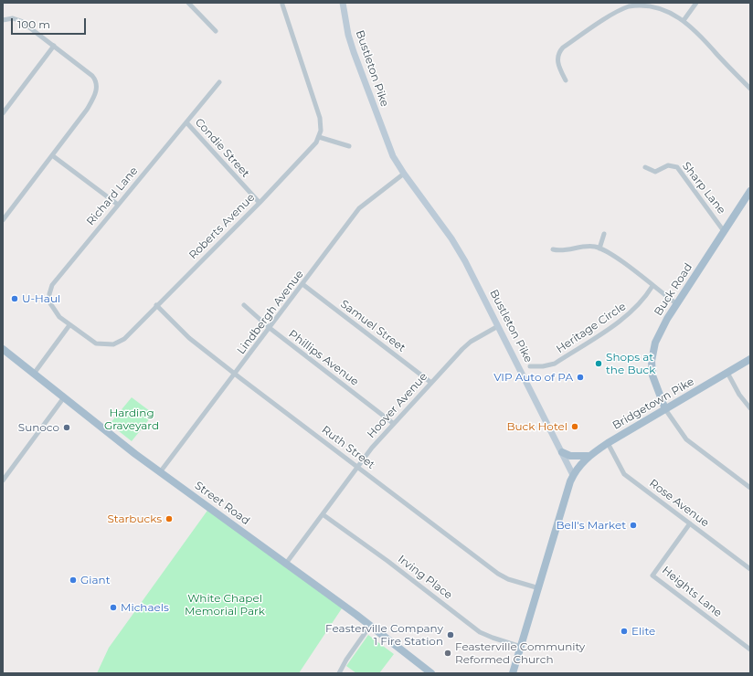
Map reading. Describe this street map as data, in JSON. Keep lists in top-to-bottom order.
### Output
{
  "streets": {
    "main road": [
      "Bustleton Pike",
      "Buck Road",
      "Bridgetown Pike",
      "Street Road"
    ],
    "street": [
      "Condie Street",
      "Sharp Lane",
      "Richard Lane",
      "Roberts Avenue",
      "Lindbergh Avenue",
      "Samuel Street",
      "Heritage Circle",
      "Phillips Avenue",
      "Hoover Avenue",
      "Ruth Street",
      "Rose Avenue",
      "Irving Place",
      "Heights Lane"
    ]
  },
  "crossings": [
    ["Bustleton Pike", "Lindbergh Avenue"],
    ["Bustleton Pike", "Bridgetown Pike"],
    ["Bustleton Pike", "Hoover Avenue"],
    ["Condie Street", "Richard Lane"],
    ["Condie Street", "Roberts Avenue"],
    ["Sharp Lane", "Buck Road"],
    ["Richard Lane", "Roberts Avenue"],
    ["Roberts Avenue", "Ruth Street"],
    ["Buck Road", "Bridgetown Pike"],
    ["Lindbergh Avenue", "Samuel Street"],
    ["Lindbergh Avenue", "Phillips Avenue"],
    ["Lindbergh Avenue", "Ruth Street"],
    ["Lindbergh Avenue", "Street Road"],
    ["Samuel Street", "Hoover Avenue"],
    ["Phillips Avenue", "Hoover Avenue"],
    ["Bridgetown Pike", "Rose Avenue"],
    ["Hoover Avenue", "Ruth Street"],
    ["Hoover Avenue", "Street Road"],
    ["Hoover Avenue", "Irving Place"],
    ["Rose Avenue", "Heights Lane"]
  ],
  "parks": ["Harding Graveyard", "White Chapel Memorial Park"],
  "places": [
    "U-Haul",
    "Shops at the Buck",
    "VIP Auto of PA",
    "Buck Hotel",
    "Sunoco",
    "Starbucks",
    "Bell's Market",
    "Giant",
    "Michaels",
    "Elite",
    "Feasterville Company 1 Fire Station",
    "Feasterville Community Reformed Church"
  ],
  "scale_bar": "100 m"
}
